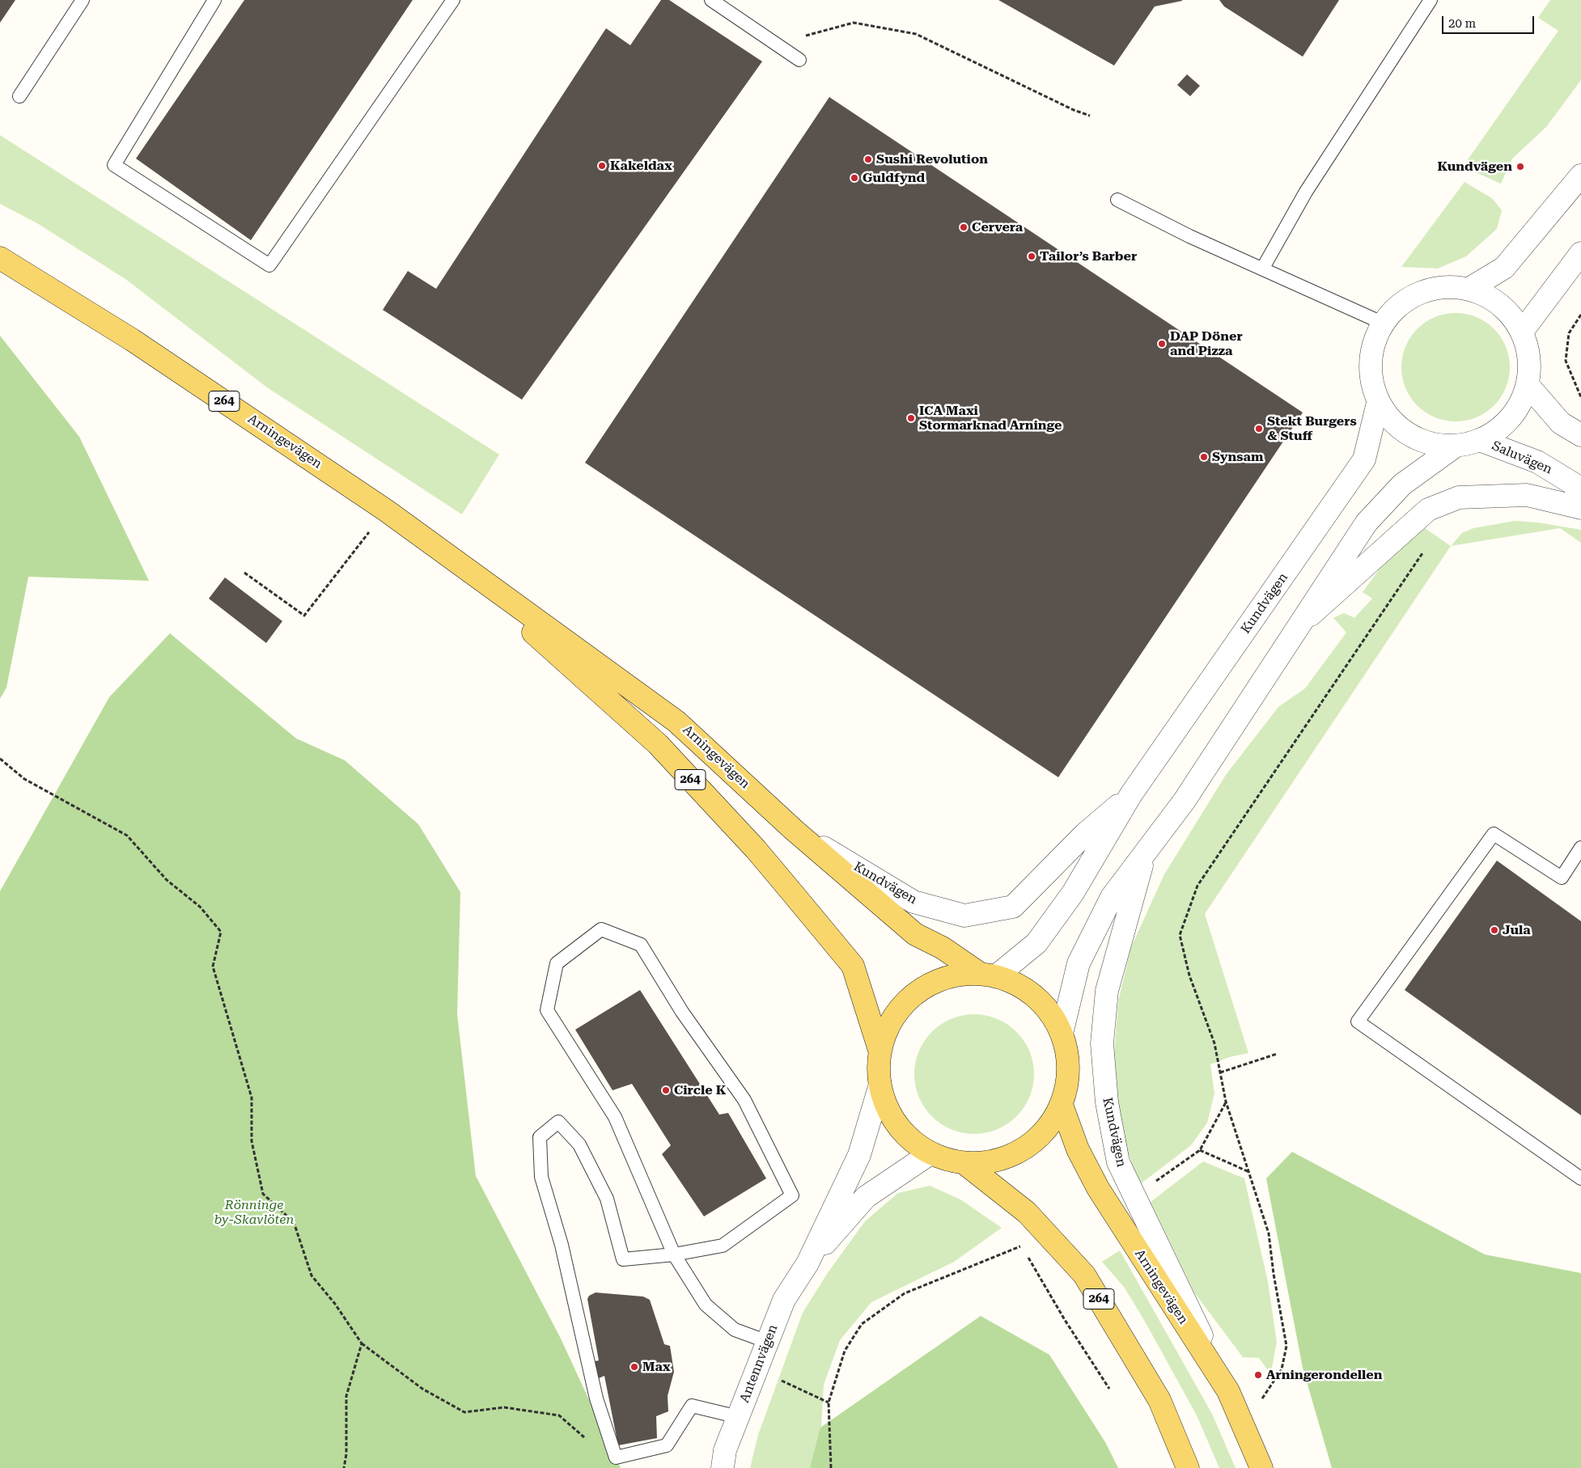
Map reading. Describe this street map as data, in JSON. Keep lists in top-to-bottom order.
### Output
{
  "streets": {
    "main road": ["264", "Arningevägen"],
    "street": ["Saluvägen", "Kundvägen", "Antennvägen"]
  },
  "crossings": [
    ["264", "Arningevägen"],
    ["264", "Kundvägen"],
    ["264", "Antennvägen"],
    ["Arningevägen", "Kundvägen"]
  ],
  "parks": ["Rönninge by-Skavlöten"],
  "places": [
    "Sushi Revolution",
    "Kakeldax",
    "Kundvägen",
    "Guldfynd",
    "Cervera",
    "Tailor’s Barber",
    "DAP Döner and Pizza",
    "ICA Maxi Stormarknad Arninge",
    "Stekt Burgers & Stuff",
    "Synsam",
    "Jula",
    "Circle K",
    "Max",
    "Arningerondellen"
  ],
  "scale_bar": "20 m"
}
